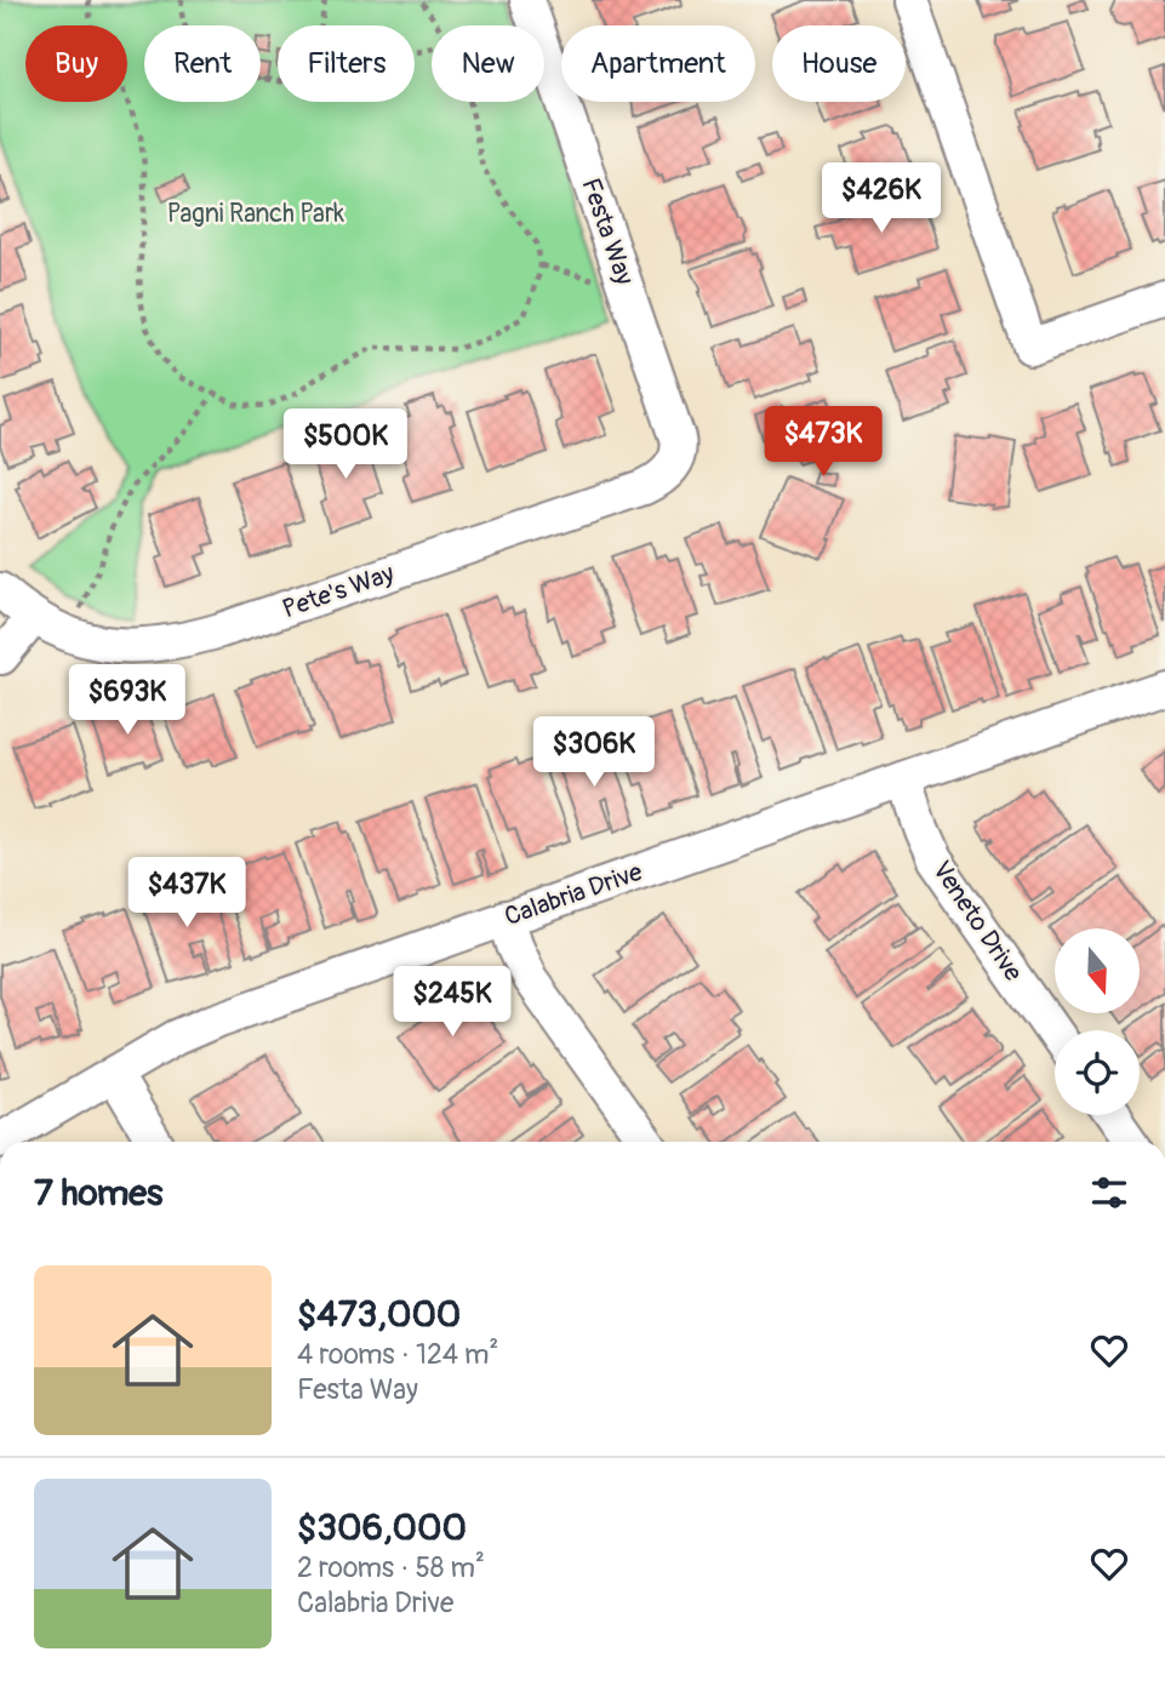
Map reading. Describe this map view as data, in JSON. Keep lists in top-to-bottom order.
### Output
{
  "streets": {
    "street": [
      "Festa Way",
      "Pete's Way",
      "Calabria Drive",
      "Veneto Drive"
    ]
  },
  "crossings": [
    ["Festa Way", "Pete's Way"],
    ["Calabria Drive", "Veneto Drive"]
  ],
  "parks": ["Pagni Ranch Park"],
  "north": "bottom",
  "page": {
    "chip": [
      "Buy",
      "Rent",
      "Filters",
      "New",
      "Apartment",
      "House"
    ],
    "price": [
      "$426K",
      "$473K",
      "$500K",
      "$693K",
      "$306K",
      "$437K",
      "$245K"
    ],
    "heading": "7 homes",
    "list": [
      {
        "name": "$473,000",
        "note": "4 rooms · 124 m² · Festa Way"
      },
      {
        "name": "$306,000",
        "note": "2 rooms · 58 m² · Calabria Drive"
      }
    ]
  }
}
